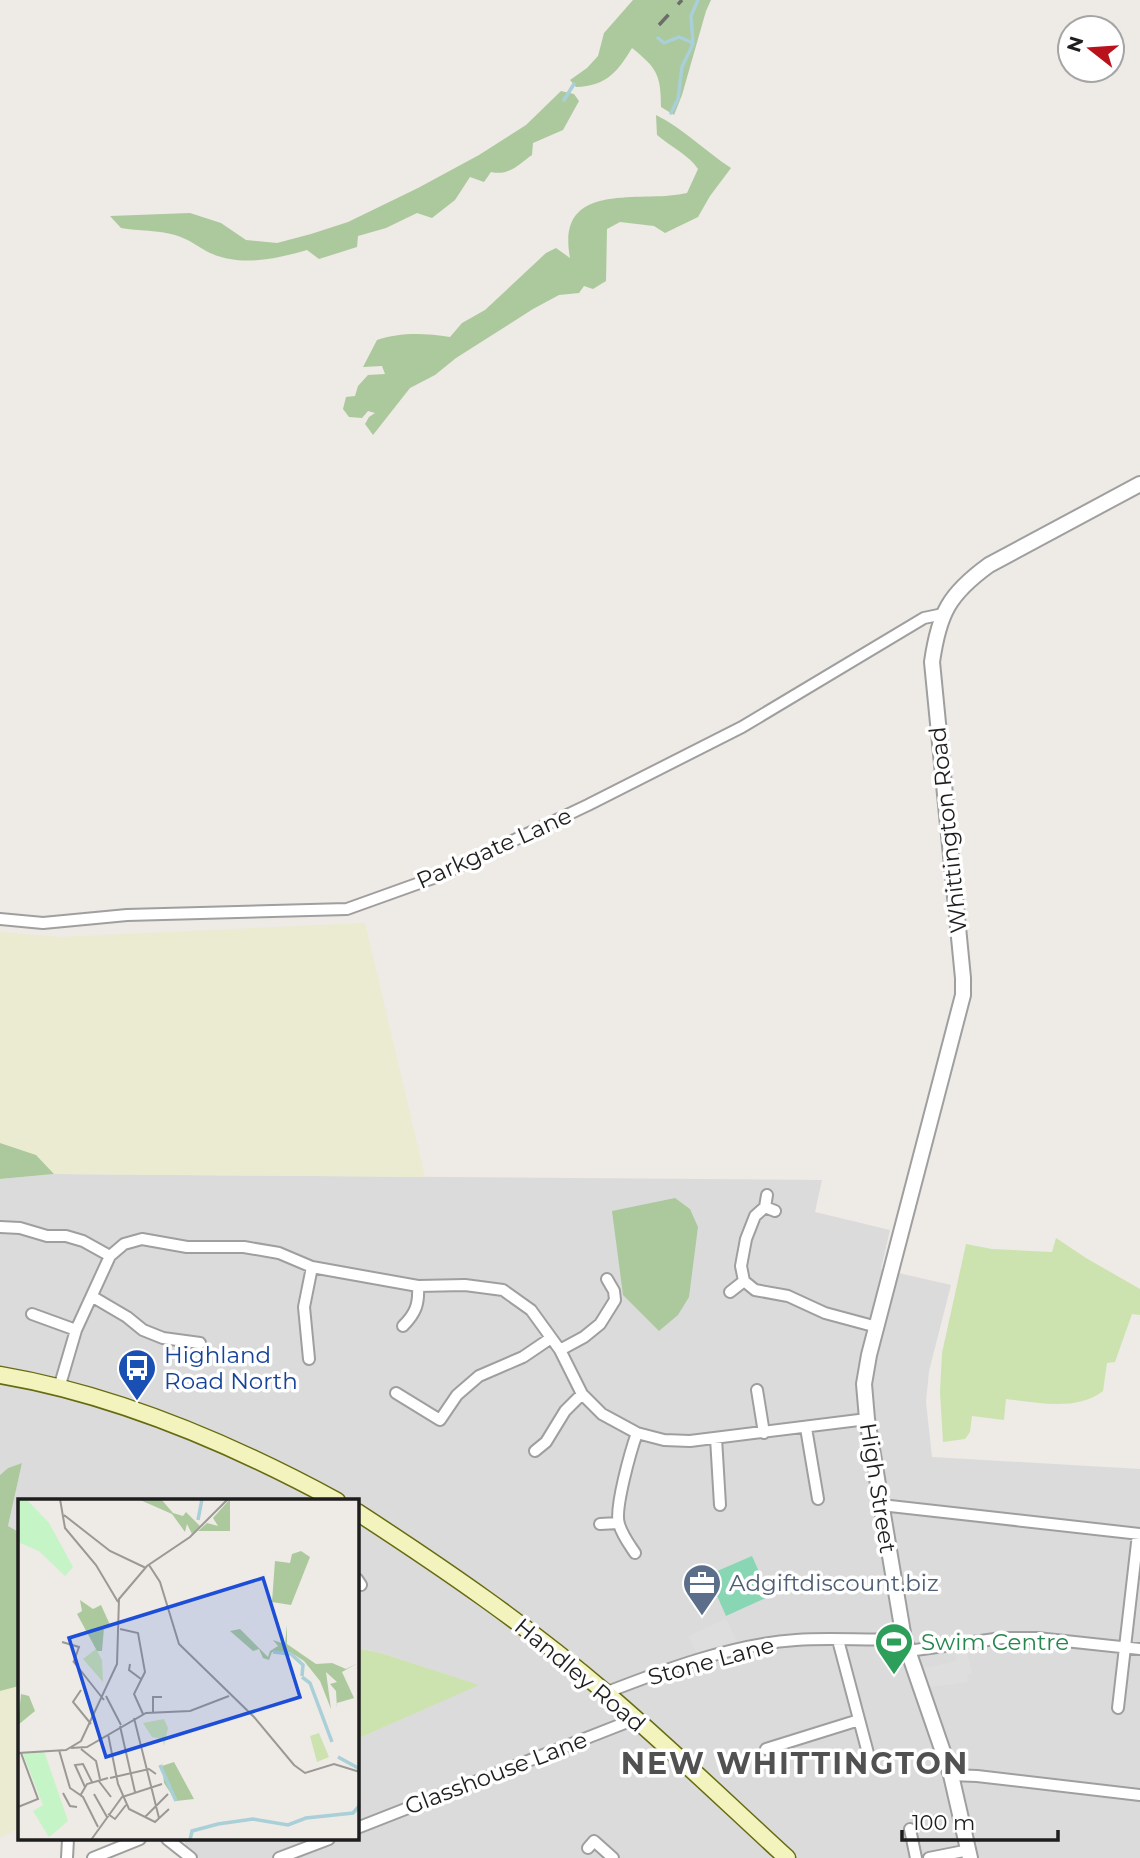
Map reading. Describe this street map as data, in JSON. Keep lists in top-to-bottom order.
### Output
{
  "streets": {
    "main road": ["Handley Road"],
    "street": [
      "Whittington Road",
      "Parkgate Lane",
      "High Street",
      "Stone Lane",
      "Glasshouse Lane"
    ]
  },
  "crossings": [
    ["Whittington Road", "Parkgate Lane"],
    ["Whittington Road", "High Street"],
    ["High Street", "Stone Lane"],
    ["Stone Lane", "Handley Road"],
    ["Handley Road", "Glasshouse Lane"]
  ],
  "districts": ["NEW WHITTINGTON"],
  "places": {
    "bus stop": ["Highland Road North"],
    "office": ["Adgiftdiscount.biz"],
    "sports": ["Swim Centre"]
  },
  "scale_bar": "100 m",
  "north": "left"
}
